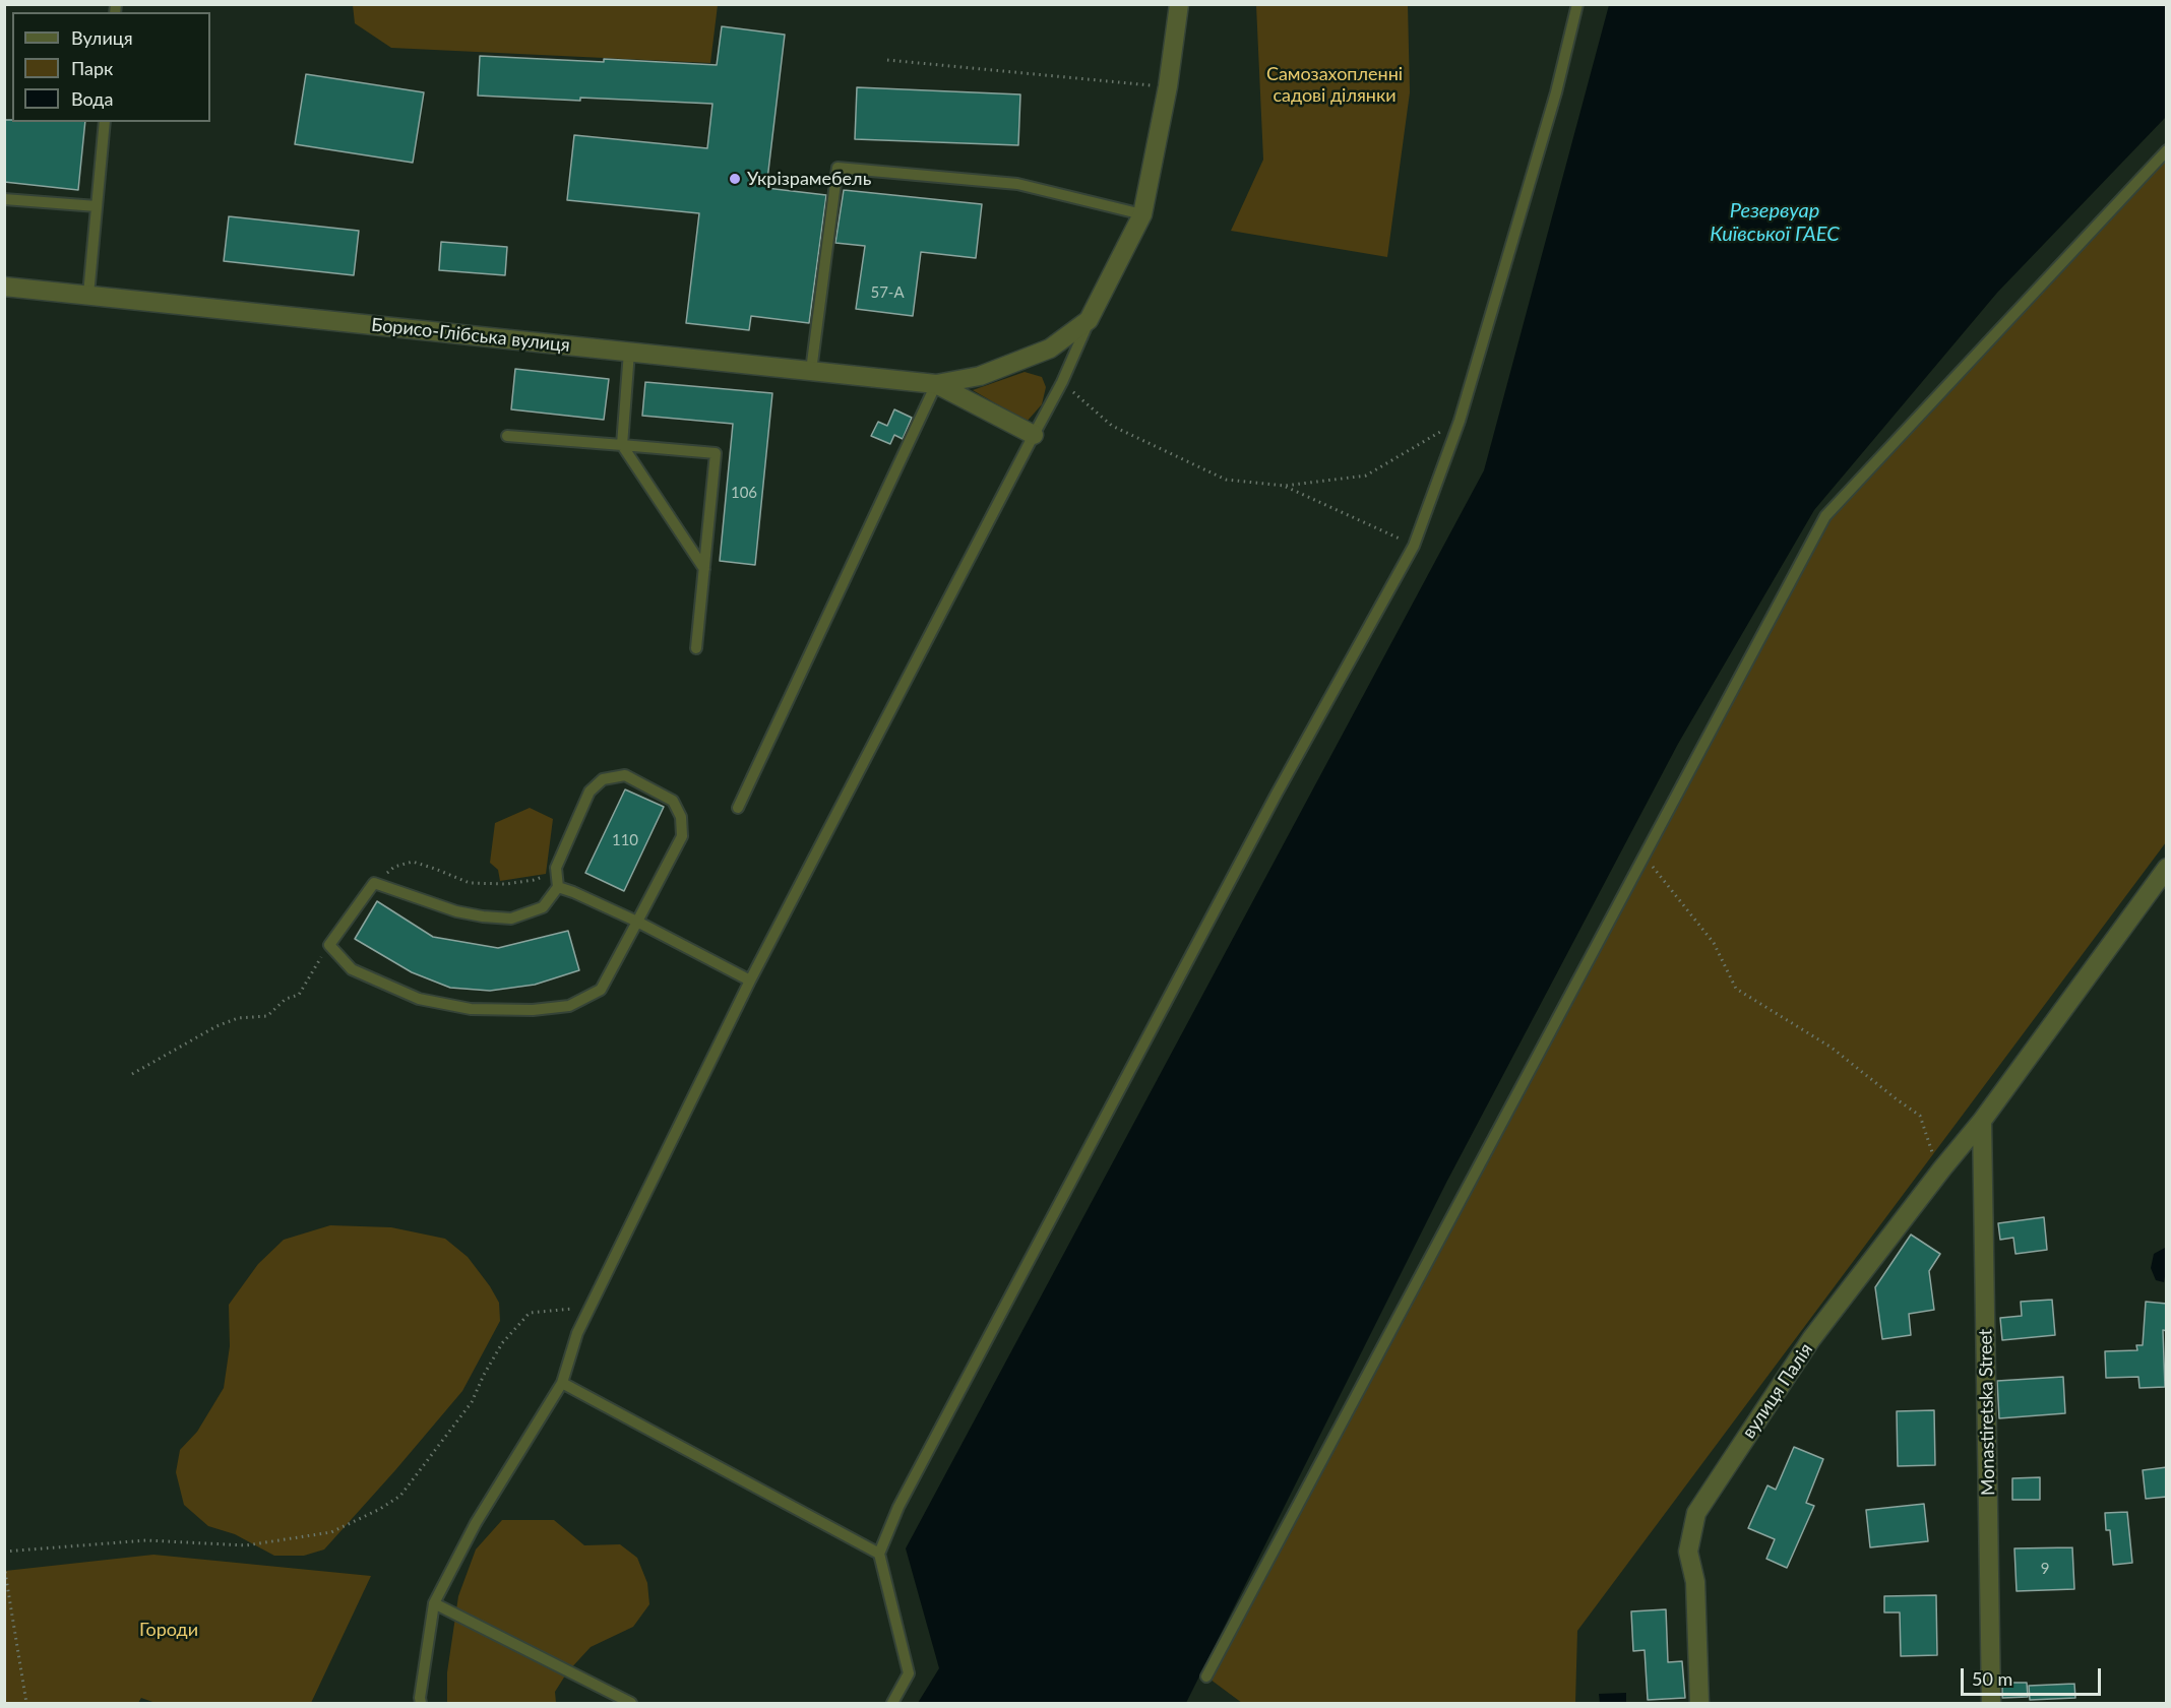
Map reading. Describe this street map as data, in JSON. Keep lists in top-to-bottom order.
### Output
{
  "streets": {
    "street": ["Борисо-Глібська вулиця", "вулиця Палія", "Monastiretska Street"]
  },
  "crossings": [
    ["вулиця Палія", "Monastiretska Street"]
  ],
  "water": ["Резервуар Київської ГАЕС"],
  "parks": ["Самозахопленні садові ділянки", "Городи"],
  "places": ["Укрізрамебель"],
  "house_numbers": [
    "57-А",
    "106",
    "110",
    "9"
  ],
  "legend": ["Вулиця", "Парк", "Вода"],
  "scale_bar": "50 m"
}
